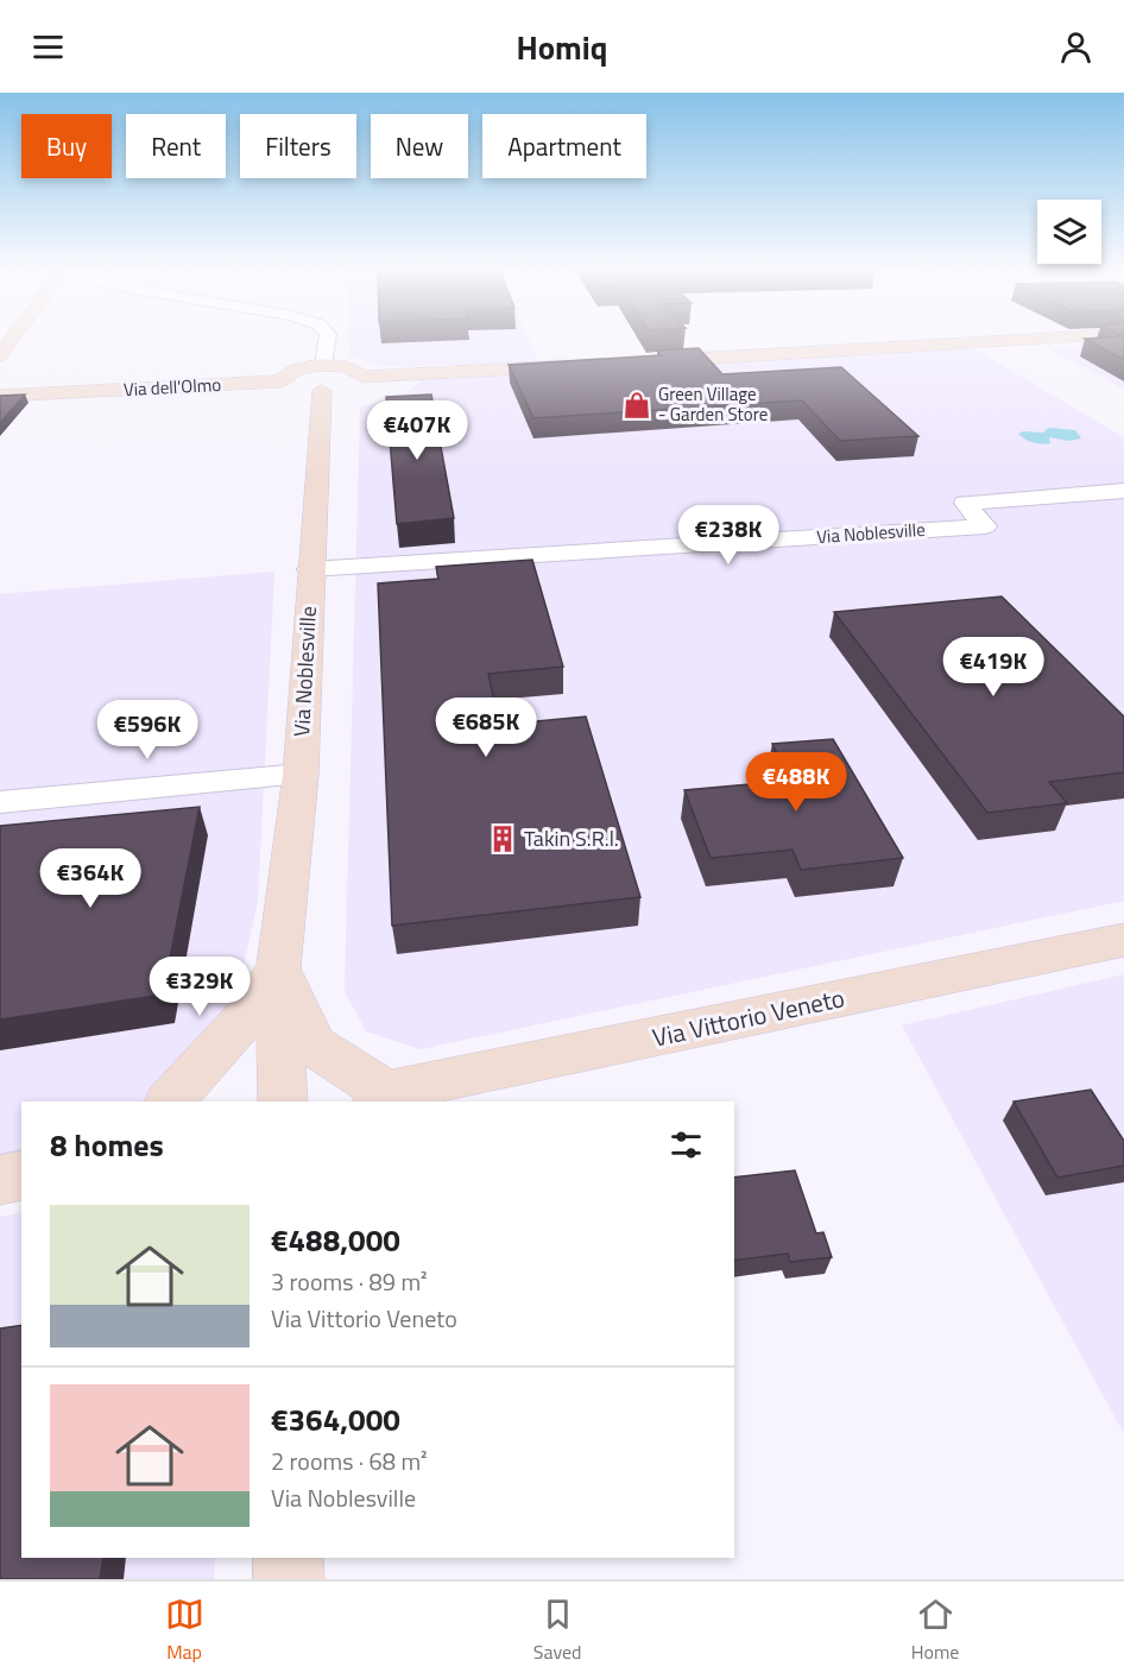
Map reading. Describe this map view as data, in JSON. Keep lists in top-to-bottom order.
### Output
{
  "streets": {
    "main road": ["Via dell'Olmo", "Via Noblesville", "Via Vittorio Veneto"]
  },
  "crossings": [
    ["Via dell'Olmo", "Via Noblesville"]
  ],
  "places": {
    "shop": ["Green Village - Garden Store"],
    "building": ["Takin S.R.l."]
  },
  "page": {
    "header": "Homiq",
    "chip": [
      "Buy",
      "Rent",
      "Filters",
      "New",
      "Apartment"
    ],
    "price": [
      "€407K",
      "€238K",
      "€419K",
      "€685K",
      "€596K",
      "€488K",
      "€364K",
      "€329K"
    ],
    "heading": "8 homes",
    "list": [
      {
        "name": "€488,000",
        "note": "3 rooms · 89 m² · Via Vittorio Veneto"
      },
      {
        "name": "€364,000",
        "note": "2 rooms · 68 m² · Via Noblesville"
      }
    ],
    "tabs": ["Map", "Saved", "Home"]
  }
}
